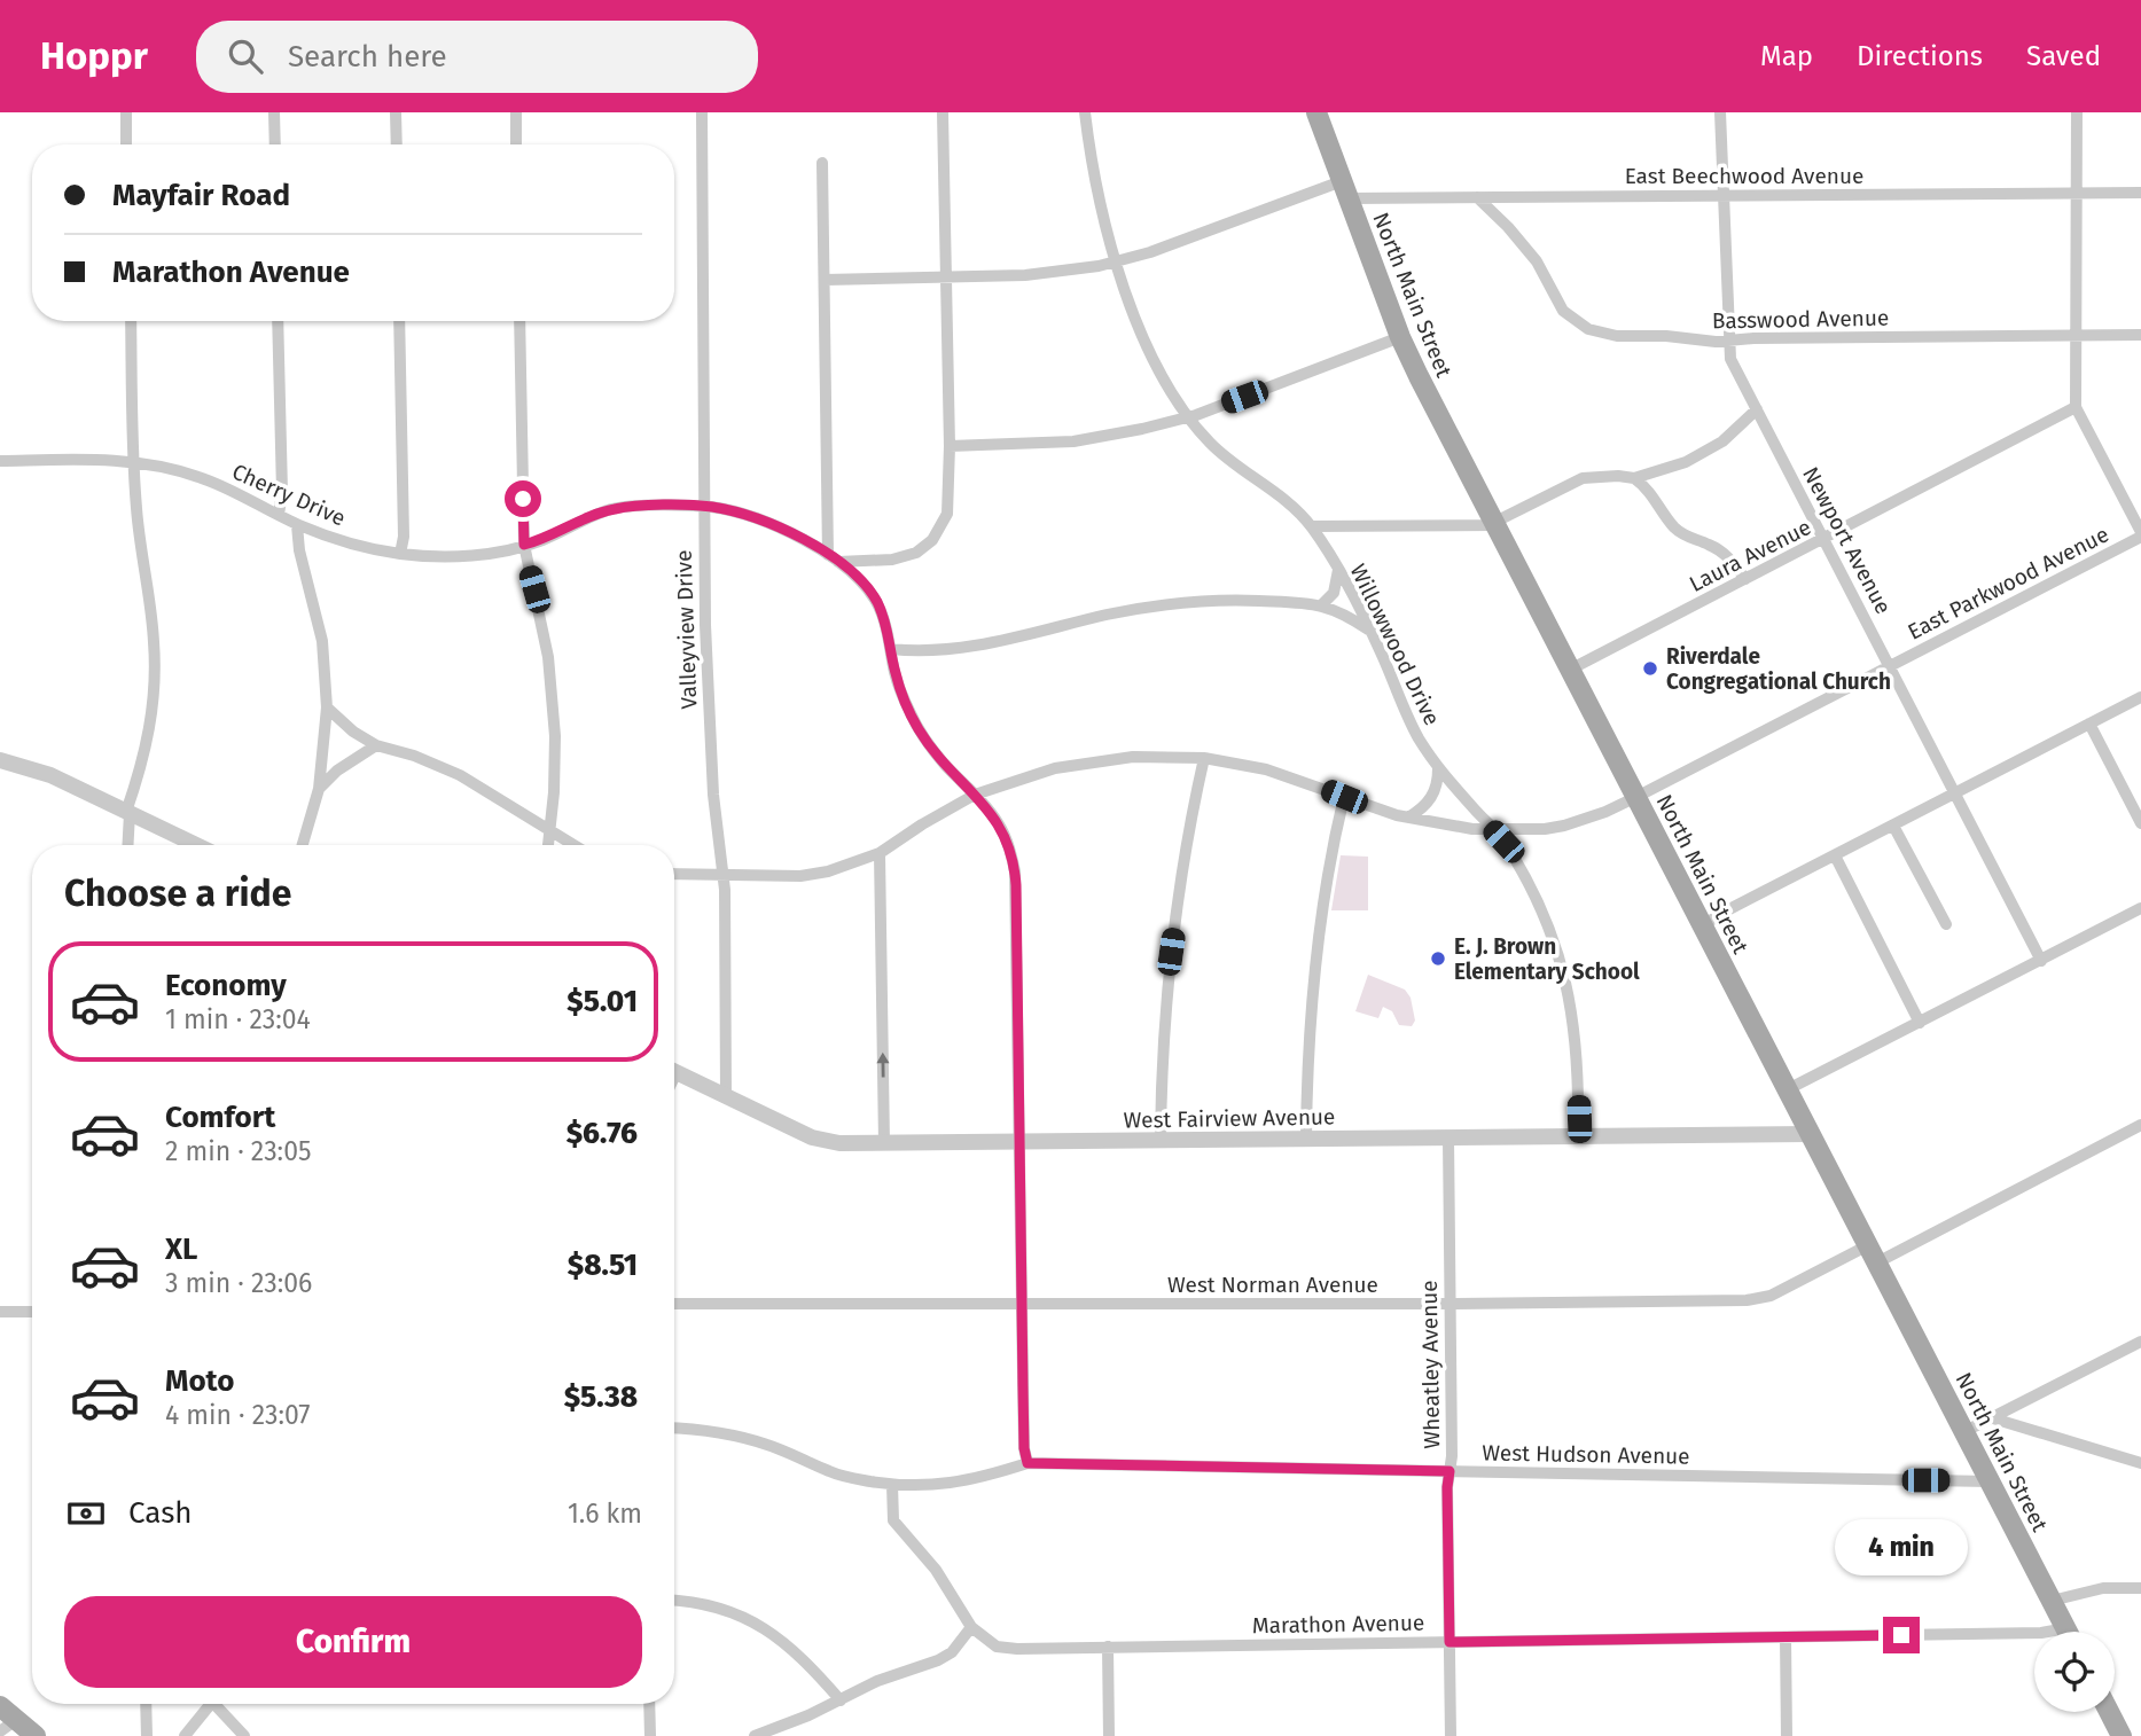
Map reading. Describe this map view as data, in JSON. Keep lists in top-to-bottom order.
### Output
{
  "streets": {
    "main road": ["North Main Street"],
    "street": [
      "East Beechwood Avenue",
      "Basswood Avenue",
      "Cherry Drive",
      "Newport Avenue",
      "Laura Avenue",
      "East Parkwood Avenue",
      "Valleyview Drive",
      "Willowwood Drive",
      "West Fairview Avenue",
      "West Norman Avenue",
      "Wheatley Avenue",
      "West Hudson Avenue",
      "Marathon Avenue"
    ]
  },
  "crossings": [
    ["East Beechwood Avenue", "North Main Street"],
    ["East Beechwood Avenue", "Basswood Avenue"],
    ["East Beechwood Avenue", "Newport Avenue"],
    ["East Beechwood Avenue", "Willowwood Drive"],
    ["North Main Street", "Laura Avenue"],
    ["North Main Street", "East Parkwood Avenue"],
    ["North Main Street", "West Fairview Avenue"],
    ["North Main Street", "West Norman Avenue"],
    ["North Main Street", "West Hudson Avenue"],
    ["Basswood Avenue", "Newport Avenue"],
    ["Cherry Drive", "East Parkwood Avenue"],
    ["Cherry Drive", "Valleyview Drive"],
    ["Cherry Drive", "West Fairview Avenue"],
    ["Cherry Drive", "West Norman Avenue"],
    ["Cherry Drive", "West Hudson Avenue"],
    ["Newport Avenue", "Laura Avenue"],
    ["Newport Avenue", "East Parkwood Avenue"],
    ["East Parkwood Avenue", "Valleyview Drive"],
    ["East Parkwood Avenue", "Willowwood Drive"],
    ["Valleyview Drive", "West Fairview Avenue"],
    ["Willowwood Drive", "West Fairview Avenue"],
    ["West Fairview Avenue", "Wheatley Avenue"],
    ["West Norman Avenue", "Wheatley Avenue"],
    ["Wheatley Avenue", "West Hudson Avenue"],
    ["Wheatley Avenue", "Marathon Avenue"]
  ],
  "places": ["Riverdale Congregational Church", "E. J. Brown Elementary School"],
  "page": {
    "header": "Hoppr",
    "search": "Search here",
    "nav": ["Map", "Directions", "Saved"],
    "banner": ["Mayfair Road", "Marathon Avenue"],
    "heading": "Choose a ride",
    "list": [
      {
        "name": "Economy",
        "note": "1 min · 23:04",
        "value": "$5.01"
      },
      {
        "name": "Comfort",
        "note": "2 min · 23:05",
        "value": "$6.76"
      },
      {
        "name": "XL",
        "note": "3 min · 23:06",
        "value": "$8.51"
      },
      {
        "name": "Moto",
        "note": "4 min · 23:07",
        "value": "$5.38"
      }
    ],
    "pay": ["Cash", "1.6 km"],
    "bubble": "4 min",
    "buttons": "Confirm"
  }
}
